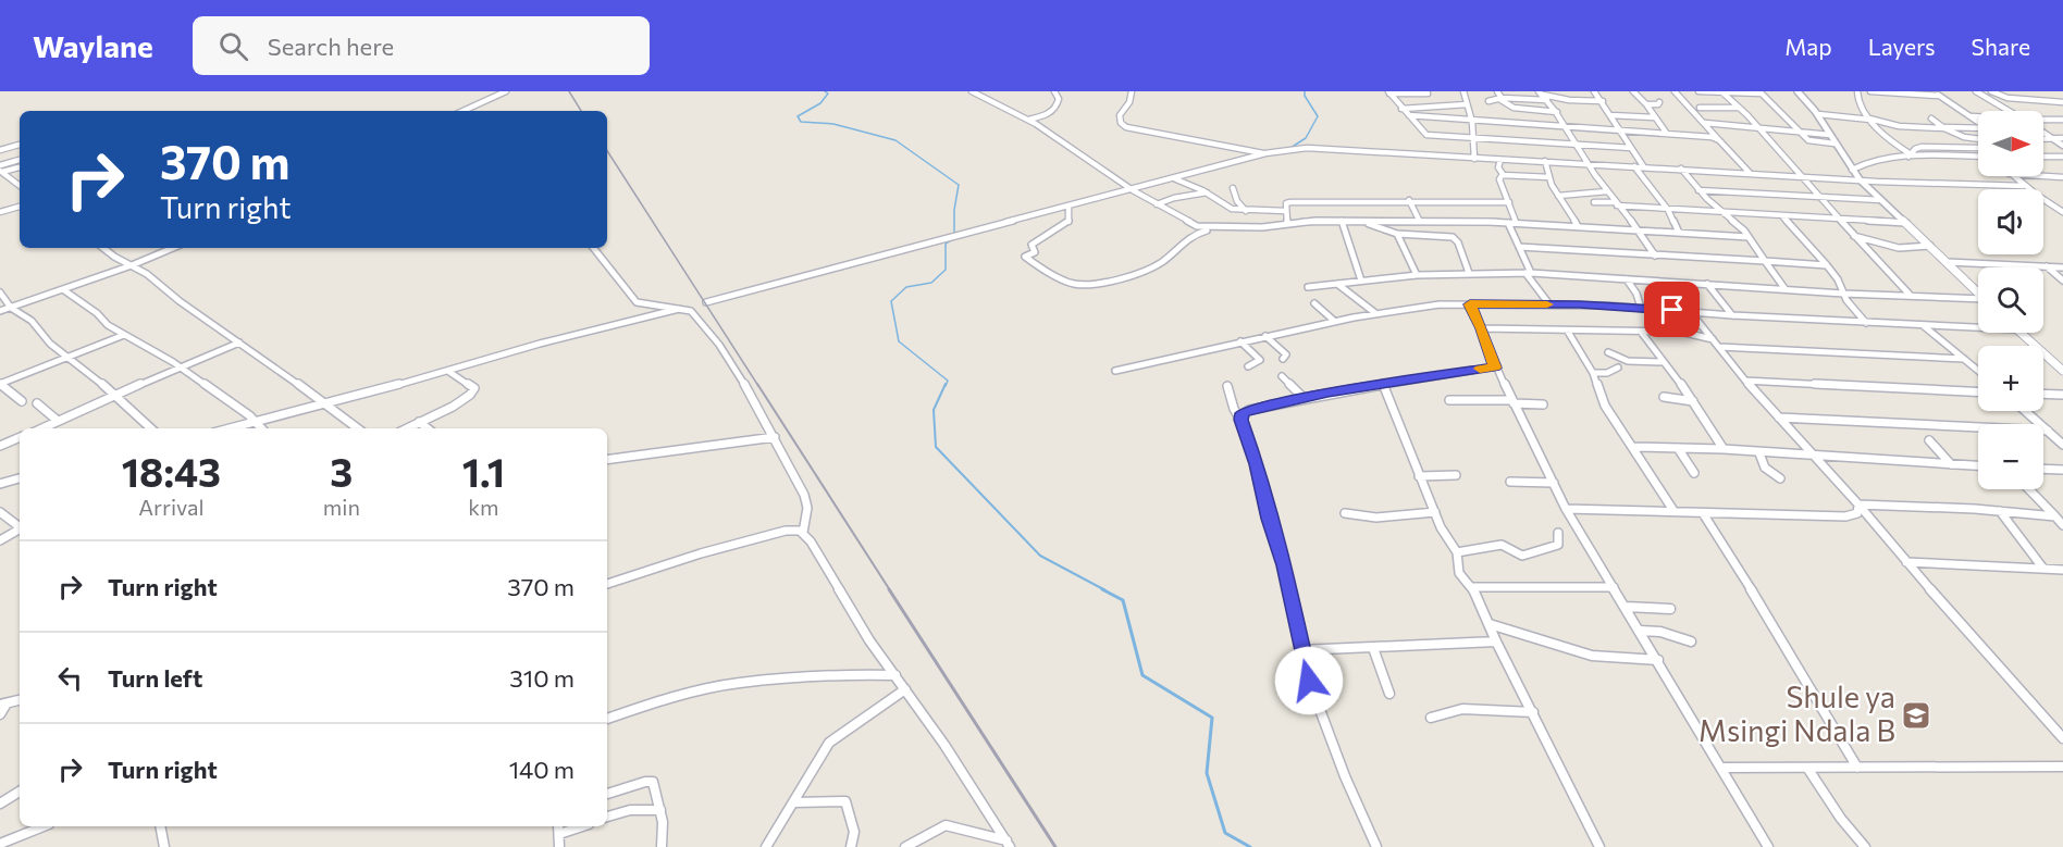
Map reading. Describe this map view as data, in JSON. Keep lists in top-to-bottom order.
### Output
{
  "places": {
    "school or university": ["Shule ya Msingi Ndala B"]
  },
  "north": "right",
  "page": {
    "header": "Waylane",
    "search": "Search here",
    "nav": ["Map", "Layers", "Share"],
    "map_buttons": ["+", "−"],
    "turn": ["370 m", "Turn right"],
    "eta": [
      "18:43",
      "Arrival",
      "3",
      "min",
      "1.1",
      "km"
    ],
    "list": [
      {
        "name": "Turn right",
        "value": "370 m"
      },
      {
        "name": "Turn left",
        "value": "310 m"
      },
      {
        "name": "Turn right",
        "value": "140 m"
      }
    ]
  }
}
